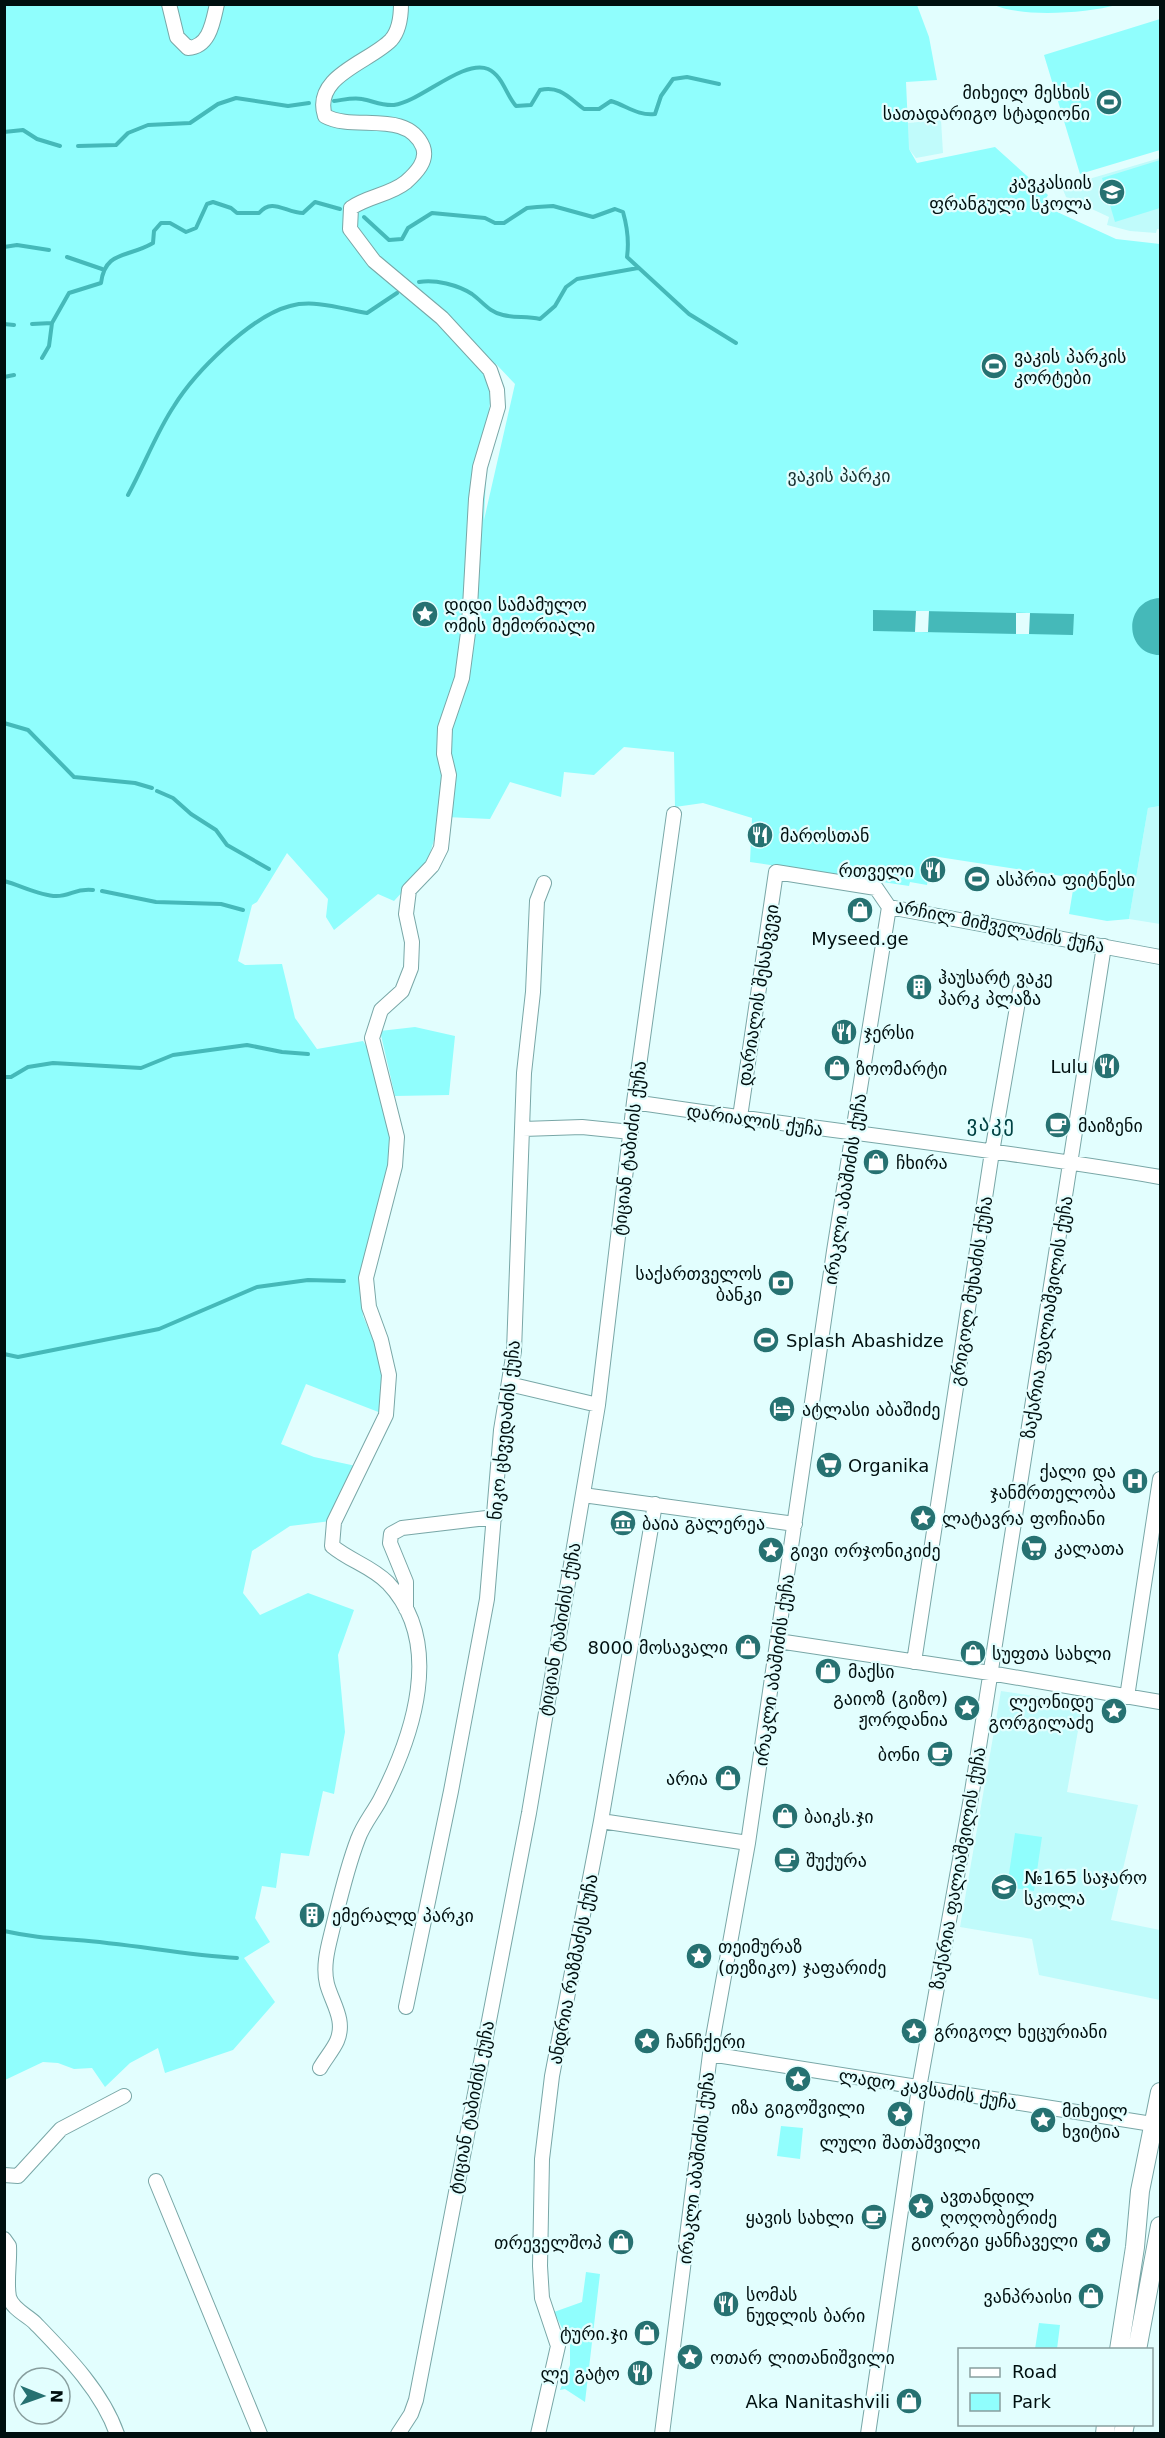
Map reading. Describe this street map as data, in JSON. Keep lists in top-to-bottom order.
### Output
{
  "streets": {
    "street": [
      "არჩილ მიშველაძის ქუჩა",
      "დარიალის შესახვევი",
      "დარიალის ქუჩა",
      "ტიციან ტაბიძის ქუჩა",
      "ირაკლი აბაშიძის ქუჩა",
      "გრიგოლ მუხაძის ქუჩა",
      "ზაქარია ფალიაშვილის ქუჩა",
      "ნიკო ცხვედაძის ქუჩა",
      "ანდრია რაზმაძეს ქუჩა",
      "ლადო კავსაძის ქუჩა"
    ]
  },
  "crossings": [
    ["არჩილ მიშველაძის ქუჩა", "დარიალის შესახვევი"],
    ["არჩილ მიშველაძის ქუჩა", "ირაკლი აბაშიძის ქუჩა"],
    ["არჩილ მიშველაძის ქუჩა", "ზაქარია ფალიაშვილის ქუჩა"],
    ["დარიალის შესახვევი", "დარიალის ქუჩა"],
    ["დარიალის ქუჩა", "ტიციან ტაბიძის ქუჩა"],
    ["დარიალის ქუჩა", "ირაკლი აბაშიძის ქუჩა"],
    ["დარიალის ქუჩა", "გრიგოლ მუხაძის ქუჩა"],
    ["დარიალის ქუჩა", "ზაქარია ფალიაშვილის ქუჩა"],
    ["ირაკლი აბაშიძის ქუჩა", "ლადო კავსაძის ქუჩა"],
    ["ზაქარია ფალიაშვილის ქუჩა", "ლადო კავსაძის ქუჩა"]
  ],
  "districts": ["ვაკე"],
  "parks": ["ვაკის პარკი"],
  "places": {
    "sports": [
      "მიხეილ მესხის სათადარიგო სტადიონი",
      "ვაკის პარკის კორტები",
      "ასპრია ფიტნესი",
      "Splash Abashidze"
    ],
    "school or university": ["კავკასიის ფრანგული სკოლა", "№165 საჯარო სკოლა"],
    "place": [
      "დიდი სამამულო ომის მემორიალი",
      "ლატავრა ფოჩიანი",
      "გივი ორჯონიკიძე",
      "გაიოზ (გიზო) ჟორდანია",
      "ლეონიდე გორგილაძე",
      "თეიმურაზ (თეზიკო) ჯაფარიძე",
      "გრიგოლ ხეცურიანი",
      "ჩანჩქერი",
      "იზა გიგოშვილი",
      "ლული შათაშვილი",
      "მიხეილ ხვიტია",
      "ავთანდილ ღოღობერიძე",
      "გიორგი ყანჩაველი",
      "ოთარ ლითანიშვილი"
    ],
    "restaurant": [
      "მაროსთან",
      "რთველი",
      "ჯერსი",
      "Lulu",
      "სომას ნუდლის ბარი",
      "ლე გატო"
    ],
    "shop": [
      "Myseed.ge",
      "ზოომარტი",
      "ჩხირა",
      "8000 მოსავალი",
      "სუფთა სახლი",
      "მაქსი",
      "არია",
      "ბაიკს.ჯი",
      "თრეველშოპ",
      "ვანპრაისი",
      "ტური.ჯი",
      "Aka Nanitashvili"
    ],
    "building": ["ჰაუსარტ ვაკე პარკ პლაზა", "ემერალდ პარკი"],
    "cafe": [
      "მაიზენი",
      "ბონი",
      "შუქურა",
      "ყავის სახლი"
    ],
    "bank": ["საქართველოს ბანკი"],
    "hotel": ["ატლასი აბაშიძე"],
    "supermarket": ["Organika", "კალათა"],
    "hospital": ["ქალი და ჯანმრთელობა"],
    "museum": ["ბაია გალერეა"]
  },
  "legend": ["Road", "Park"],
  "north": "right"
}
